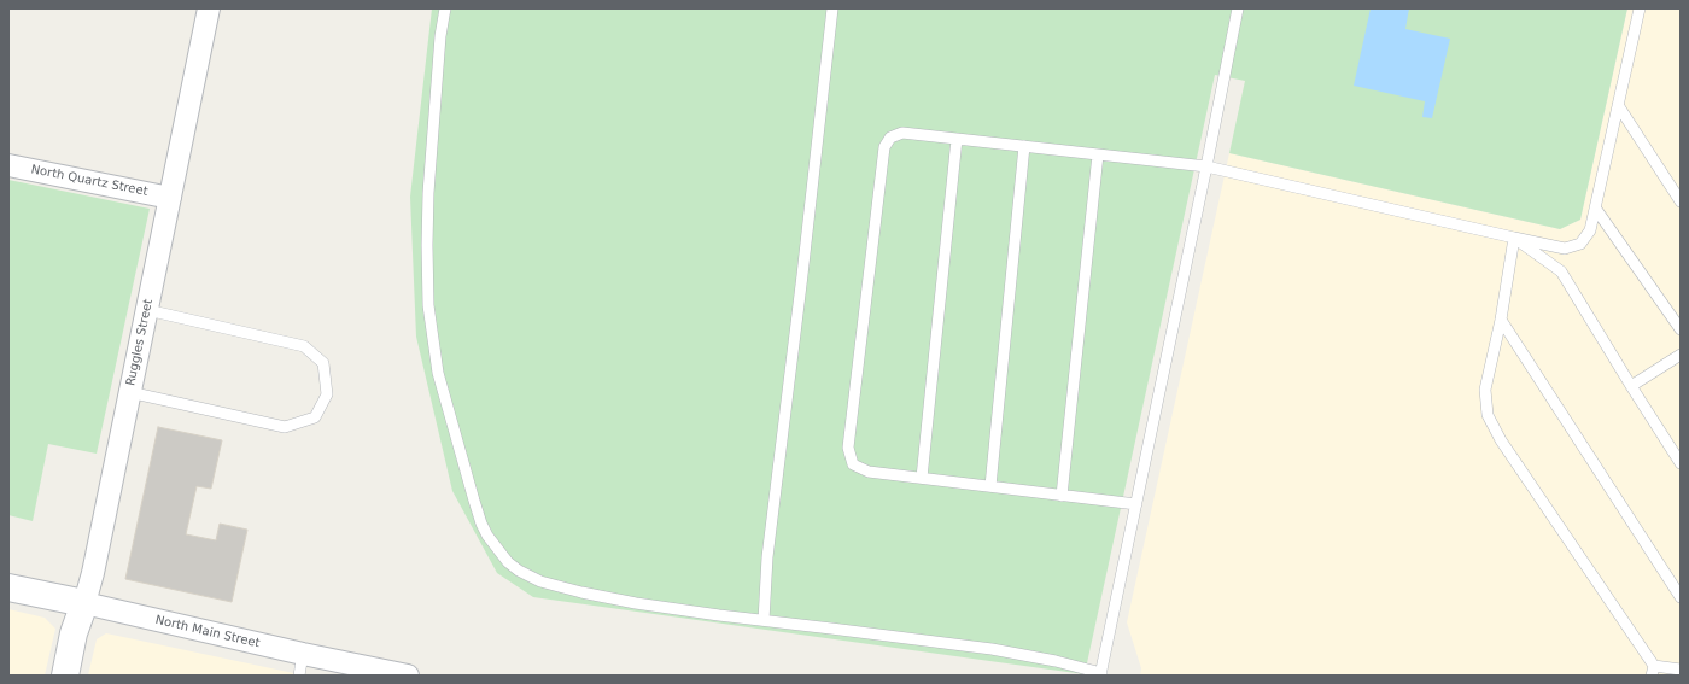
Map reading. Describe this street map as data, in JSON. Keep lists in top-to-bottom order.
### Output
{
  "streets": {
    "street": ["North Quartz Street", "Ruggles Street", "North Main Street"]
  },
  "crossings": [
    ["North Quartz Street", "Ruggles Street"],
    ["Ruggles Street", "North Main Street"]
  ]
}
